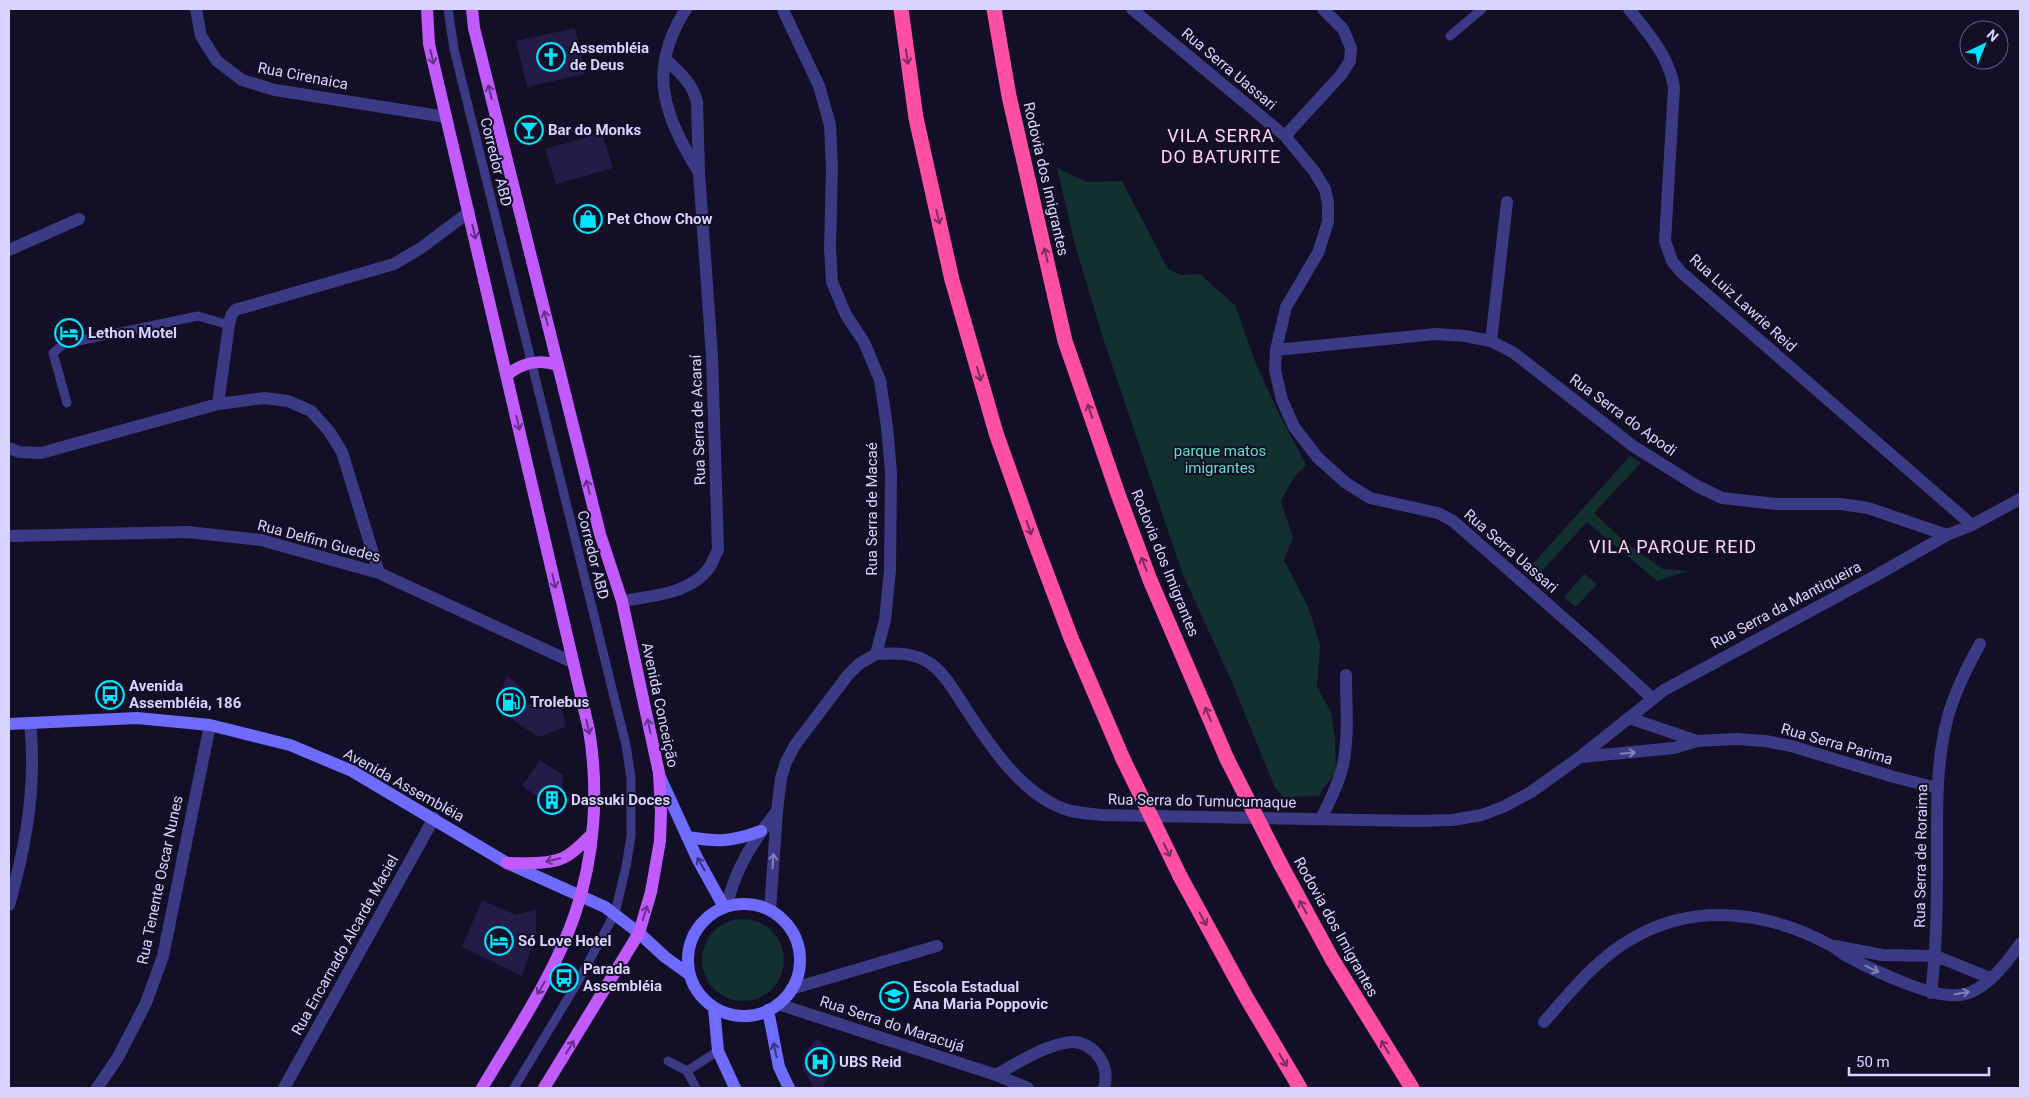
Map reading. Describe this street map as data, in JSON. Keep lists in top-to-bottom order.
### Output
{
  "streets": {
    "highway": ["Rodovia dos Imigrantes"],
    "main road": ["Avenida Conceição"],
    "street": [
      "Rua Serra Uassari",
      "Rua Cirenaica",
      "Rua Luiz Lawrie Reid",
      "Rua Serra do Apodi",
      "Rua Serra de Acaraí",
      "Rua Serra de Macaé",
      "Rua Delfim Guedes",
      "Rua Serra da Mantiqueira",
      "Rua Serra Parima",
      "Avenida Assembléia",
      "Rua Serra do Tumucumaque",
      "Rua Serra de Roraima",
      "Rua Tenente Oscar Nunes",
      "Rua Encarnado Alcarde Maciel",
      "Rua Serra do Maracujá"
    ],
    "lane": ["Corredor ABD"]
  },
  "crossings": [
    ["Rua Serra Uassari", "Rua Serra do Apodi"],
    ["Rua Serra Uassari", "Rua Serra da Mantiqueira"],
    ["Corredor ABD", "Avenida Assembléia"],
    ["Rua Luiz Lawrie Reid", "Rua Serra da Mantiqueira"],
    ["Rua Serra do Apodi", "Rua Serra da Mantiqueira"],
    ["Rua Serra de Acaraí", "Avenida Conceição"],
    ["Rua Serra de Macaé", "Rua Serra do Tumucumaque"],
    ["Rua Serra da Mantiqueira", "Rua Serra Parima"],
    ["Rua Serra da Mantiqueira", "Rua Serra do Tumucumaque"],
    ["Avenida Conceição", "Avenida Assembléia"],
    ["Rua Serra Parima", "Rua Serra do Tumucumaque"],
    ["Rua Serra Parima", "Rua Serra de Roraima"],
    ["Avenida Assembléia", "Rua Tenente Oscar Nunes"],
    ["Avenida Assembléia", "Rua Encarnado Alcarde Maciel"],
    ["Avenida Assembléia", "Rua Serra do Maracujá"]
  ],
  "districts": ["VILA SERRA DO BATURITE", "VILA PARQUE REID"],
  "parks": ["parque matos imigrantes"],
  "places": {
    "church": ["Assembléia de Deus"],
    "bar": ["Bar do Monks"],
    "shop": ["Pet Chow Chow"],
    "hotel": ["Lethon Motel", "Só Love Hotel"],
    "bus stop": ["Avenida Assembléia, 186", "Parada Assembléia"],
    "fuel station": ["Trolebus"],
    "building": ["Dassuki Doces"],
    "school or university": ["Escola Estadual Ana Maria Poppovic"],
    "hospital": ["UBS Reid"]
  },
  "scale_bar": "50 m",
  "north": "top right"
}
